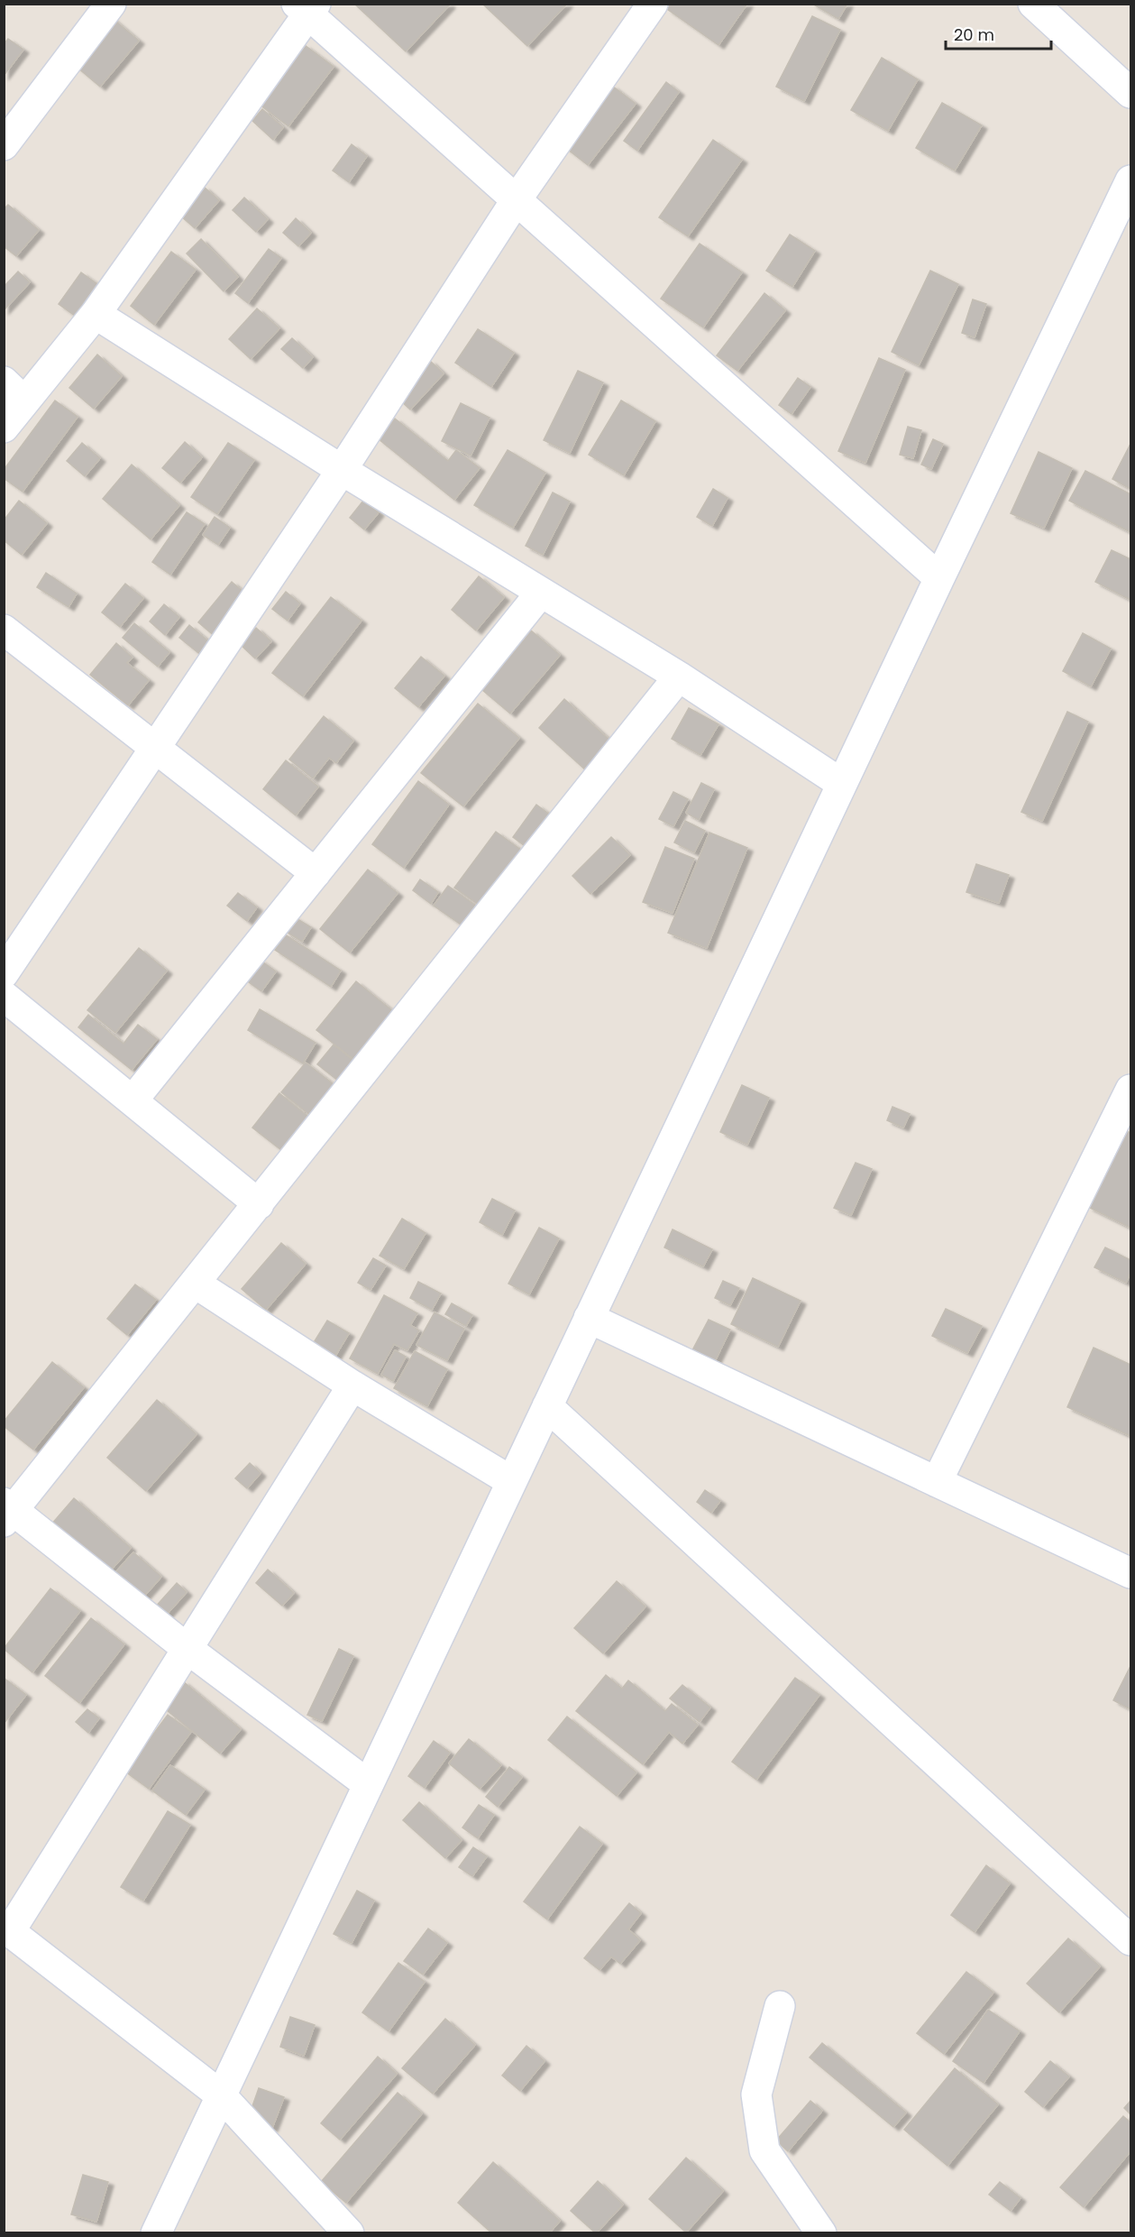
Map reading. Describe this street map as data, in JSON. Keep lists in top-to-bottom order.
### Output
{
  "scale_bar": "20 m"
}
